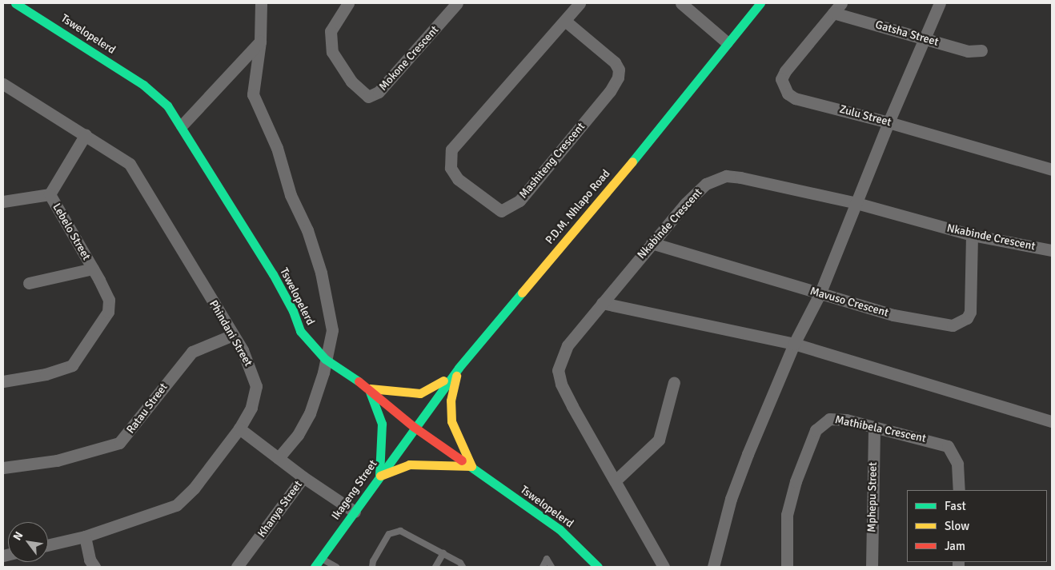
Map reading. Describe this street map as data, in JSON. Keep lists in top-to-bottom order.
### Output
{
  "streets": {
    "street": [
      "Gatsha Street",
      "Tswelopelerd",
      "Mokone Crescent",
      "Zulu Street",
      "Mashiteng Crescent",
      "P.D.M. Nhlapo Road",
      "Nkabinde Crescent",
      "Lebelo Street",
      "Mavuso Crescent",
      "Phindani Street",
      "Ratau Street",
      "Mathibela Crescent",
      "Ikageng Street",
      "Mphepu Street",
      "Khanya Street"
    ]
  },
  "crossings": [
    ["Gatsha Street", "Zulu Street"],
    ["Tswelopelerd", "P.D.M. Nhlapo Road"],
    ["Tswelopelerd", "Ikageng Street"],
    ["P.D.M. Nhlapo Road", "Ikageng Street"],
    ["Nkabinde Crescent", "Mavuso Crescent"],
    ["Phindani Street", "Ratau Street"],
    ["Phindani Street", "Khanya Street"],
    ["Mathibela Crescent", "Mphepu Street"]
  ],
  "legend": ["Fast", "Slow", "Jam"],
  "north": "top left"
}
